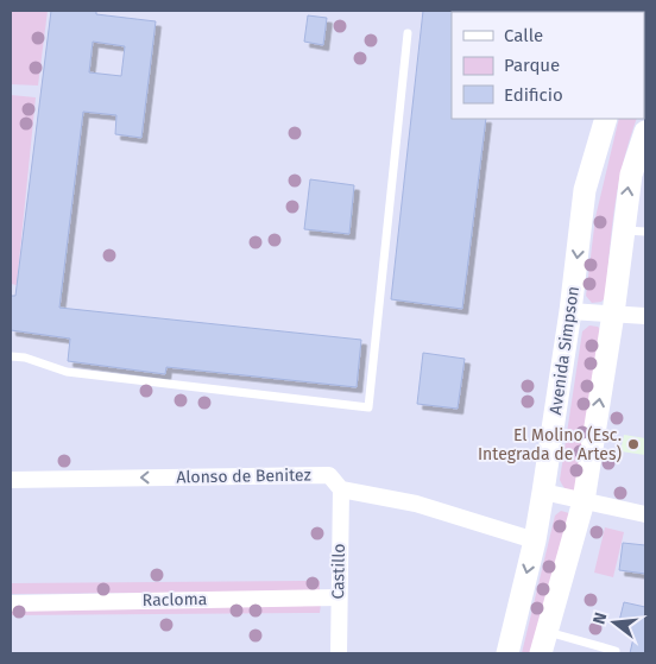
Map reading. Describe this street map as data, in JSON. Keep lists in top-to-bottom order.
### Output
{
  "streets": {
    "main road": ["Avenida Simpson"],
    "street": ["Alonso de Benitez", "Castillo", "Racloma"]
  },
  "crossings": [
    ["Avenida Simpson", "Alonso de Benitez"],
    ["Alonso de Benitez", "Castillo"],
    ["Castillo", "Racloma"]
  ],
  "one_way": ["Alonso de Benitez"],
  "places": ["El Molino (Esc. Integrada de Artes)"],
  "legend": ["Calle", "Parque", "Edificio"],
  "north": "left"
}
